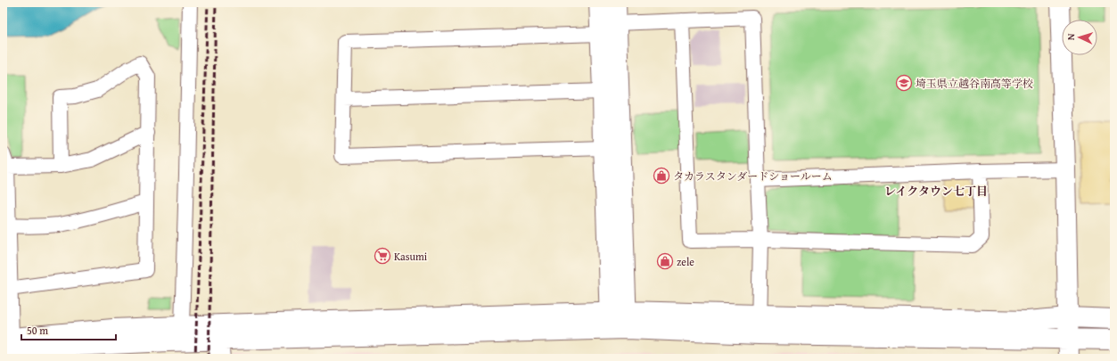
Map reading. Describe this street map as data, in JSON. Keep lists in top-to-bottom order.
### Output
{
  "districts": ["レイクタウン七丁目"],
  "places": {
    "school or university": ["埼玉県立越谷南高等学校"],
    "shop": ["タカラスタンダードショールーム", "zele"],
    "supermarket": ["Kasumi"]
  },
  "scale_bar": "50 m",
  "north": "left"
}
